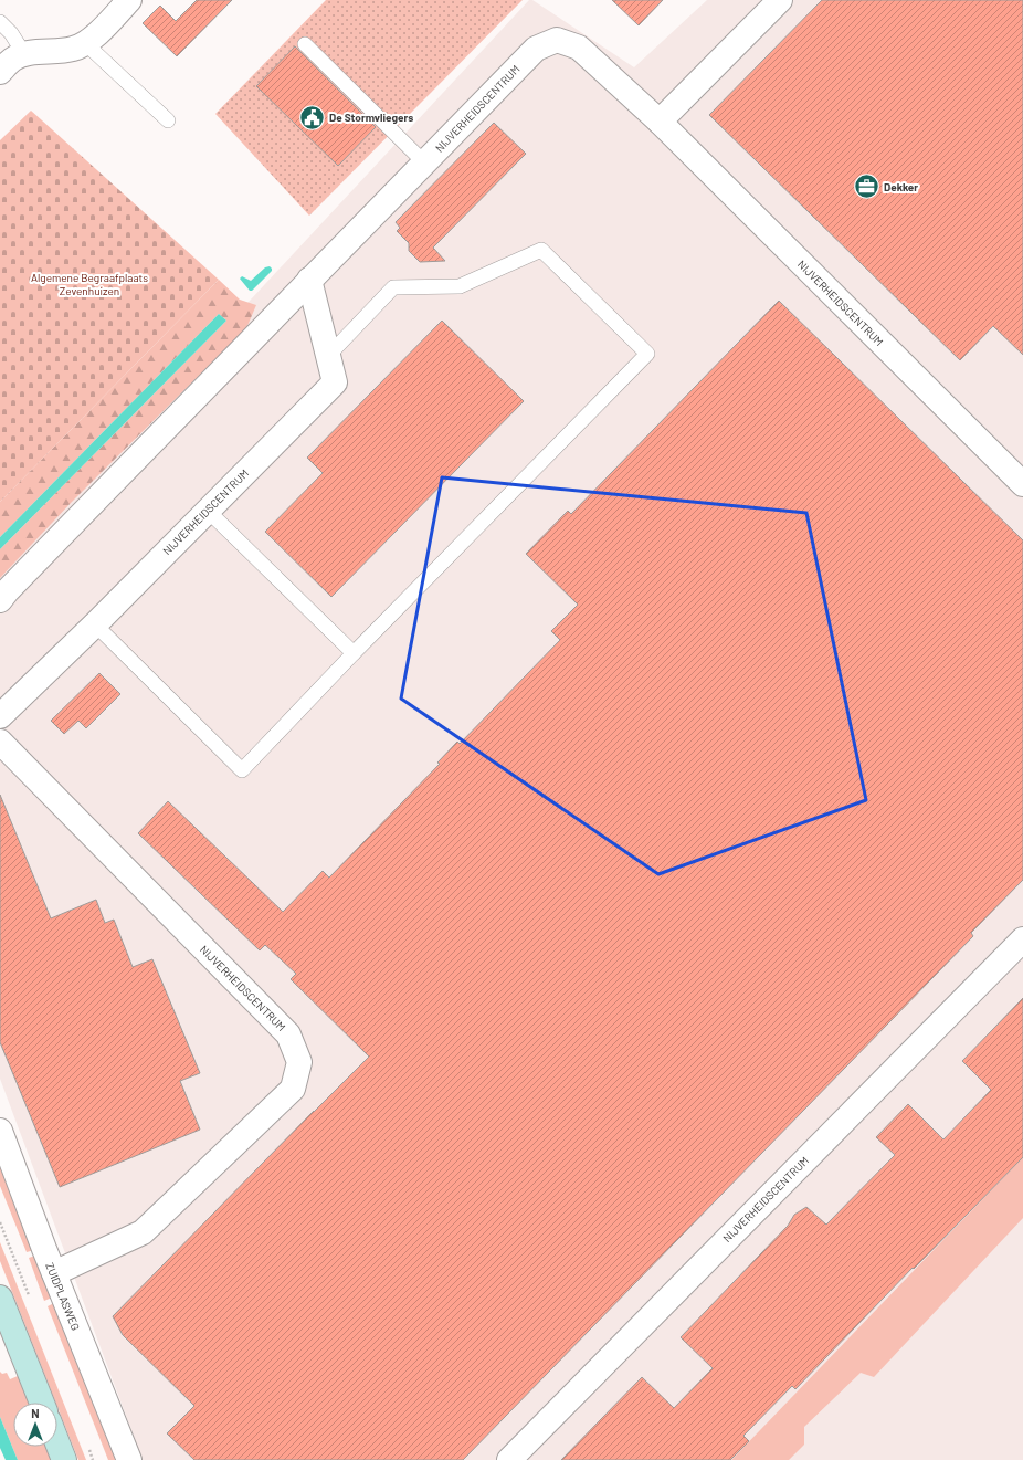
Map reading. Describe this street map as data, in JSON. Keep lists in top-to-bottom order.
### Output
{
  "streets": {
    "street": ["NIJVERHEIDSCENTRUM", "ZUIDPLASWEG"]
  },
  "crossings": [
    ["NIJVERHEIDSCENTRUM", "ZUIDPLASWEG"]
  ],
  "parks": ["Algemene Begraafplaats Zevenhuizen"],
  "places": {
    "public building": ["De Stormvliegers"],
    "office": ["Dekker"]
  },
  "north": "top"
}
